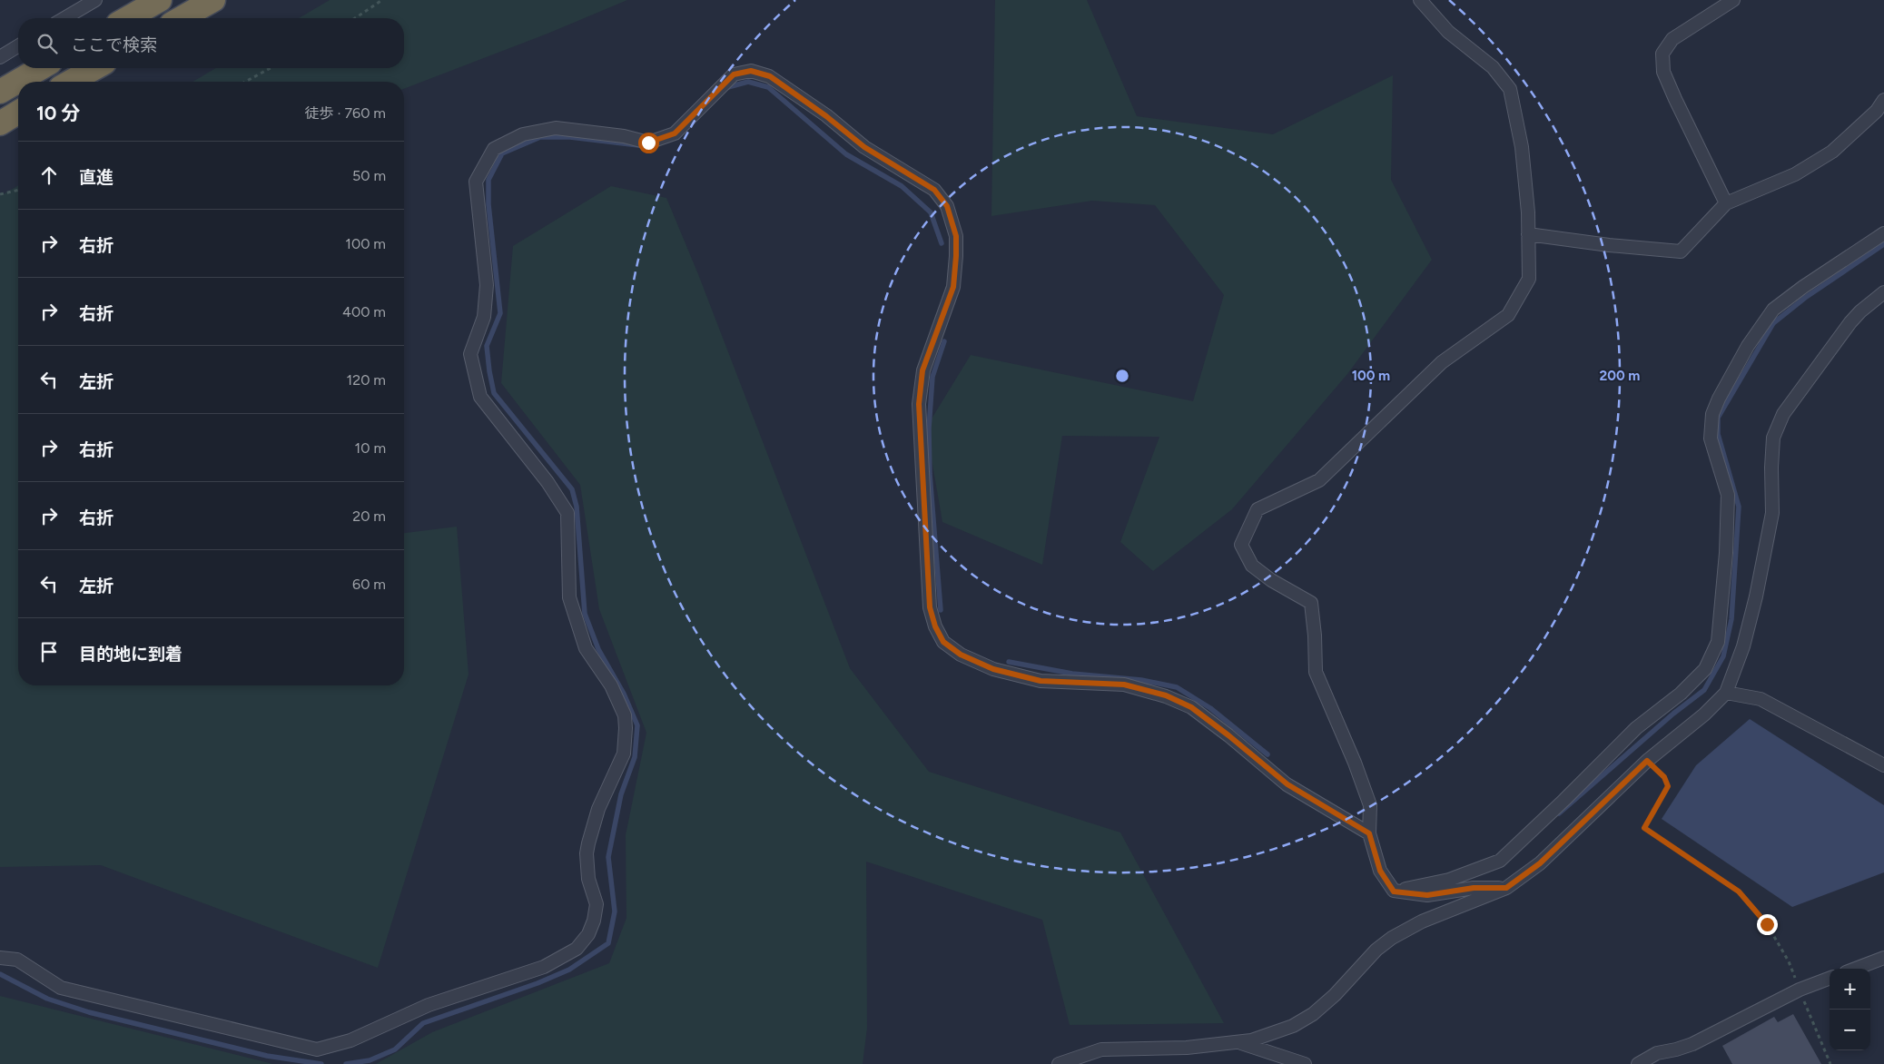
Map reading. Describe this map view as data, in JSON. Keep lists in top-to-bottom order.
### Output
{
  "page": {
    "search": "ここで検索",
    "heading": ["10 分", "徒歩 · 760 m"],
    "list": [
      ["直進", "50 m"],
      ["右折", "100 m"],
      ["右折", "400 m"],
      ["左折", "120 m"],
      ["右折", "10 m"],
      ["右折", "20 m"],
      ["左折", "60 m"],
      "目的地に到着"
    ],
    "map_buttons": ["+", "−"]
  },
  "rings": ["100 m", "200 m"]
}
